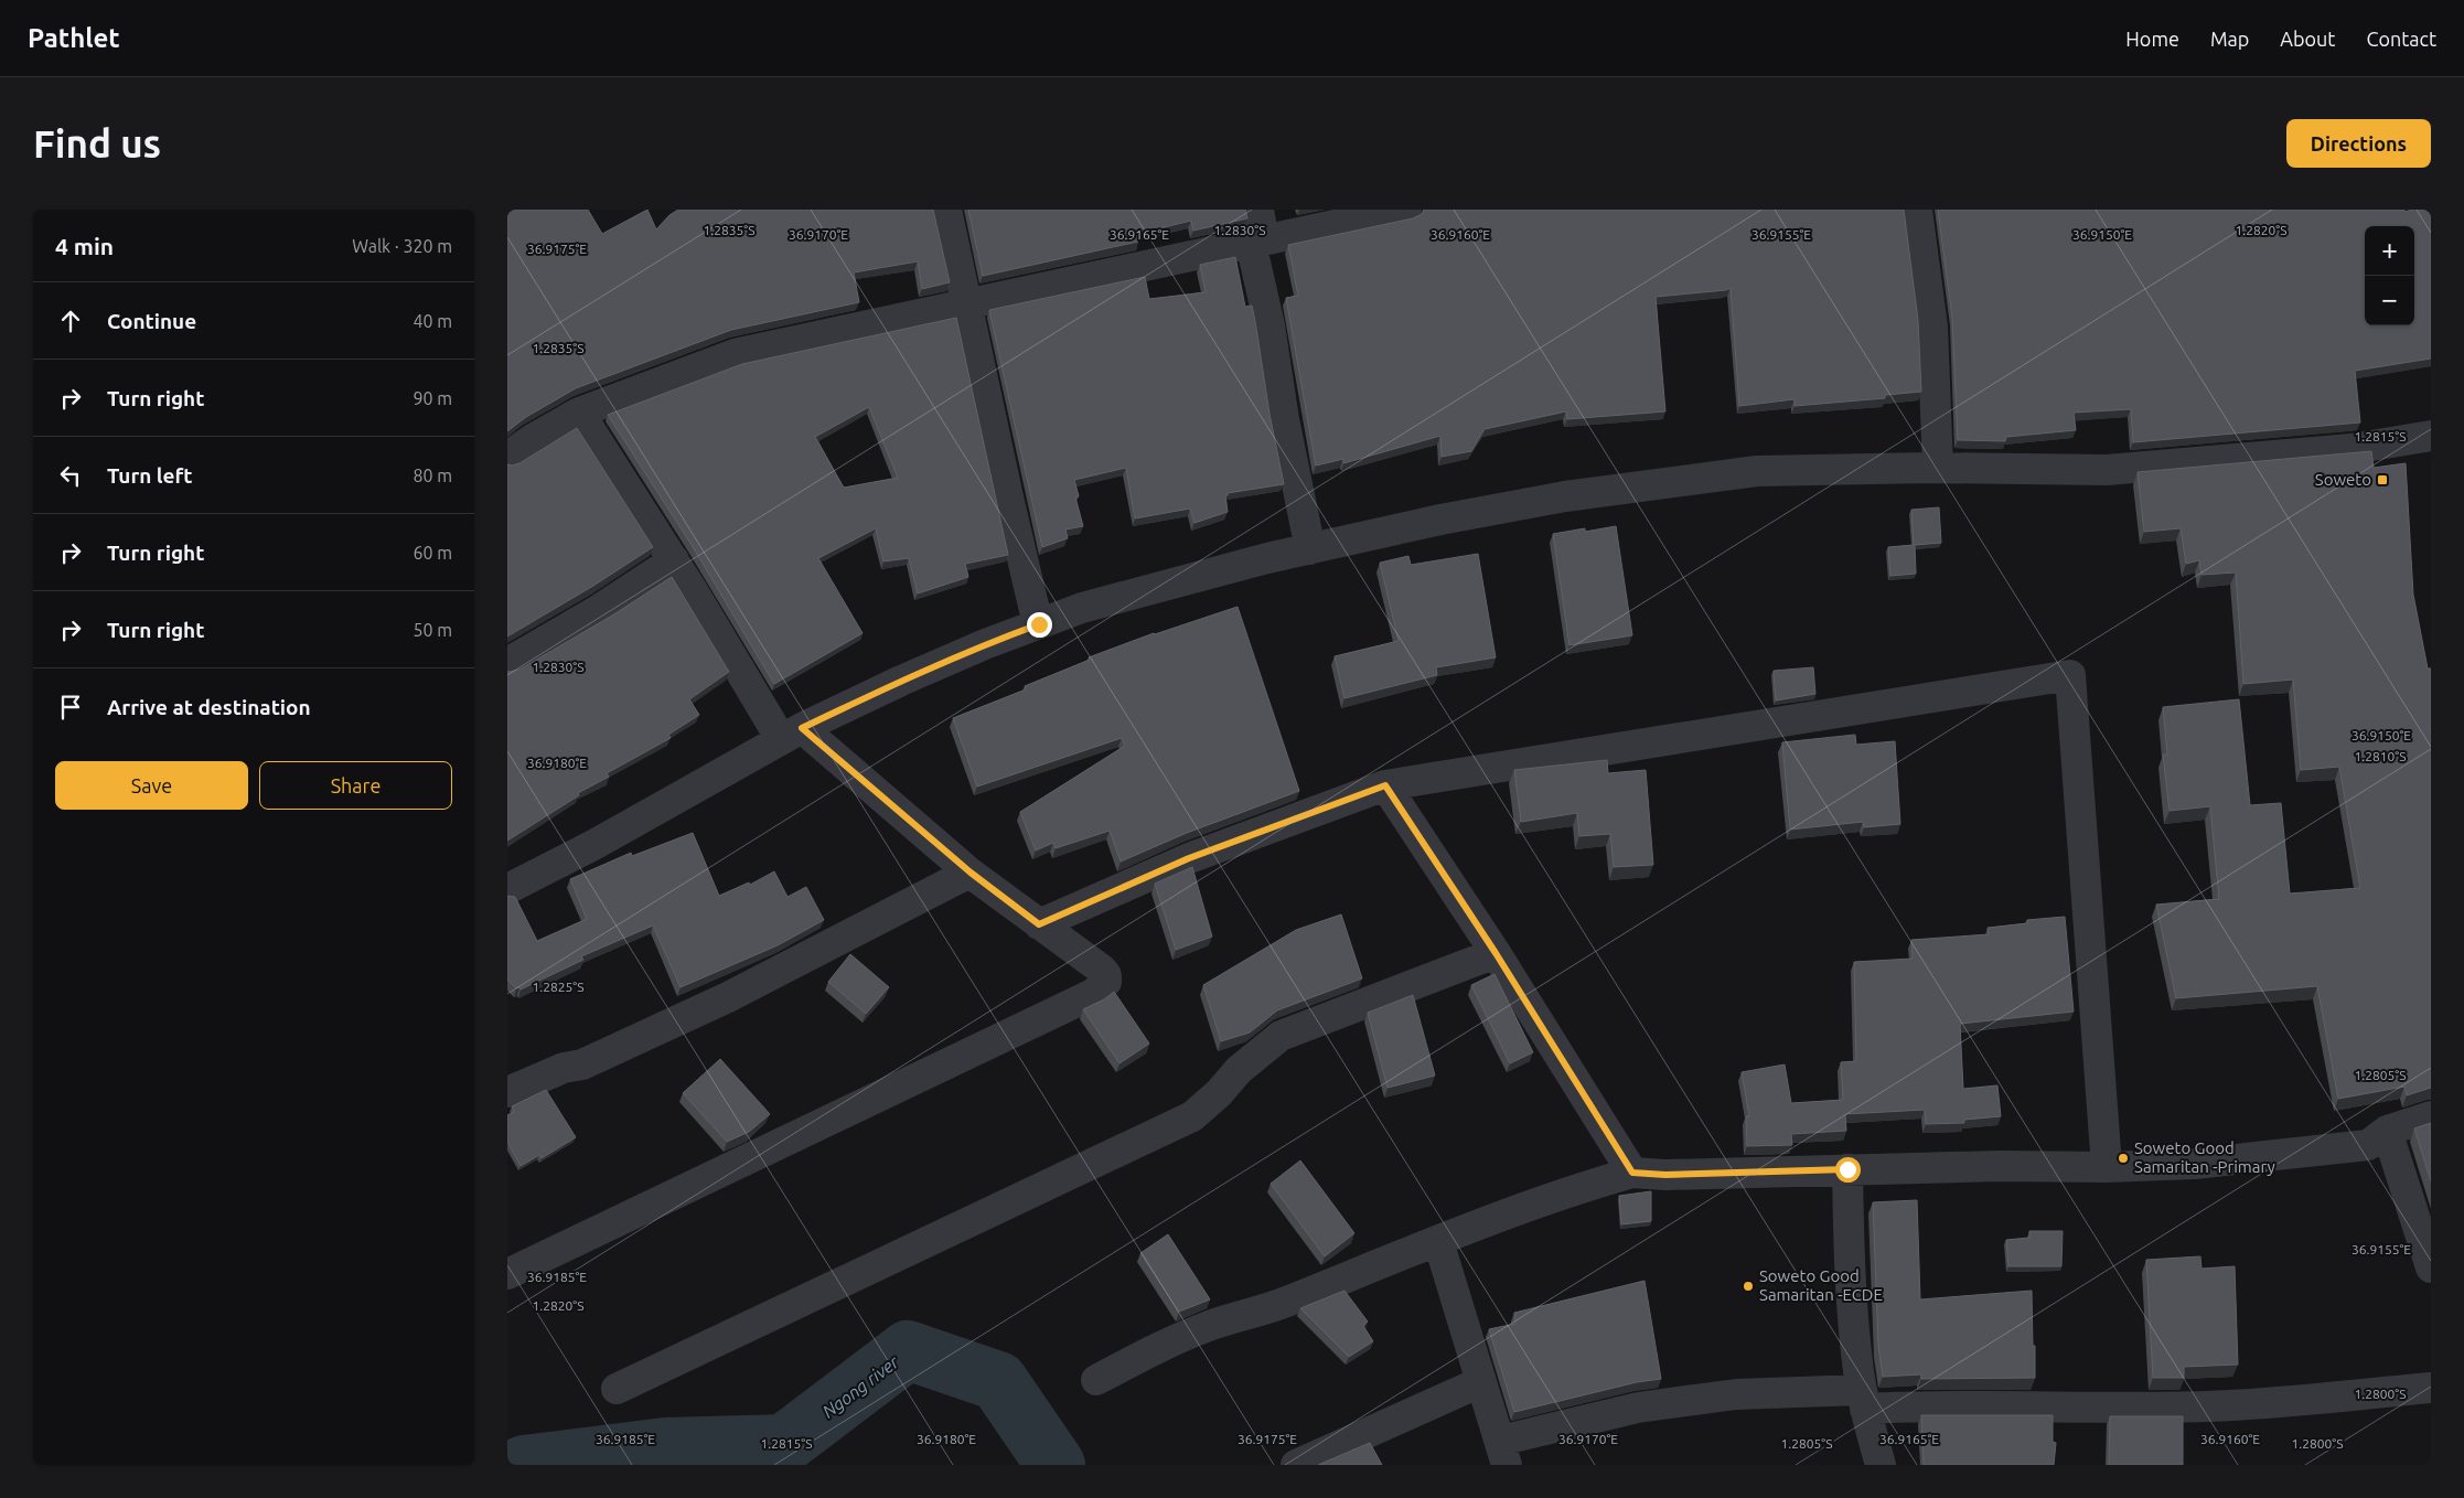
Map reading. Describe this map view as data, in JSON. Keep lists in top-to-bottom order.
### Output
{
  "water": ["Ngong river"],
  "places": {
    "transit": ["Soweto"],
    "other": ["Soweto Good Samaritan -Primary", "Soweto Good Samaritan -ECDE"]
  },
  "page": {
    "header": "Pathlet",
    "nav": [
      "Home",
      "Map",
      "About",
      "Contact"
    ],
    "buttons": [
      "Directions",
      ["Save", "Share"]
    ],
    "title": "Find us",
    "heading": ["4 min", "Walk · 320 m"],
    "map_buttons": ["+", "−"],
    "list": [
      ["Continue", "40 m"],
      ["Turn right", "90 m"],
      ["Turn left", "80 m"],
      ["Turn right", "60 m"],
      ["Turn right", "50 m"],
      "Arrive at destination"
    ]
  },
  "coordinates": [
    "1.2835°S",
    "1.2830°S",
    "1.2820°S",
    "36.9160°E",
    "36.9150°E",
    "36.9170°E",
    "36.9165°E",
    "36.9155°E",
    "36.9175°E",
    "1.2815°S",
    "1.2810°S",
    "36.9180°E",
    "1.2825°S",
    "1.2805°S",
    "36.9185°E",
    "1.2800°S"
  ]
}
